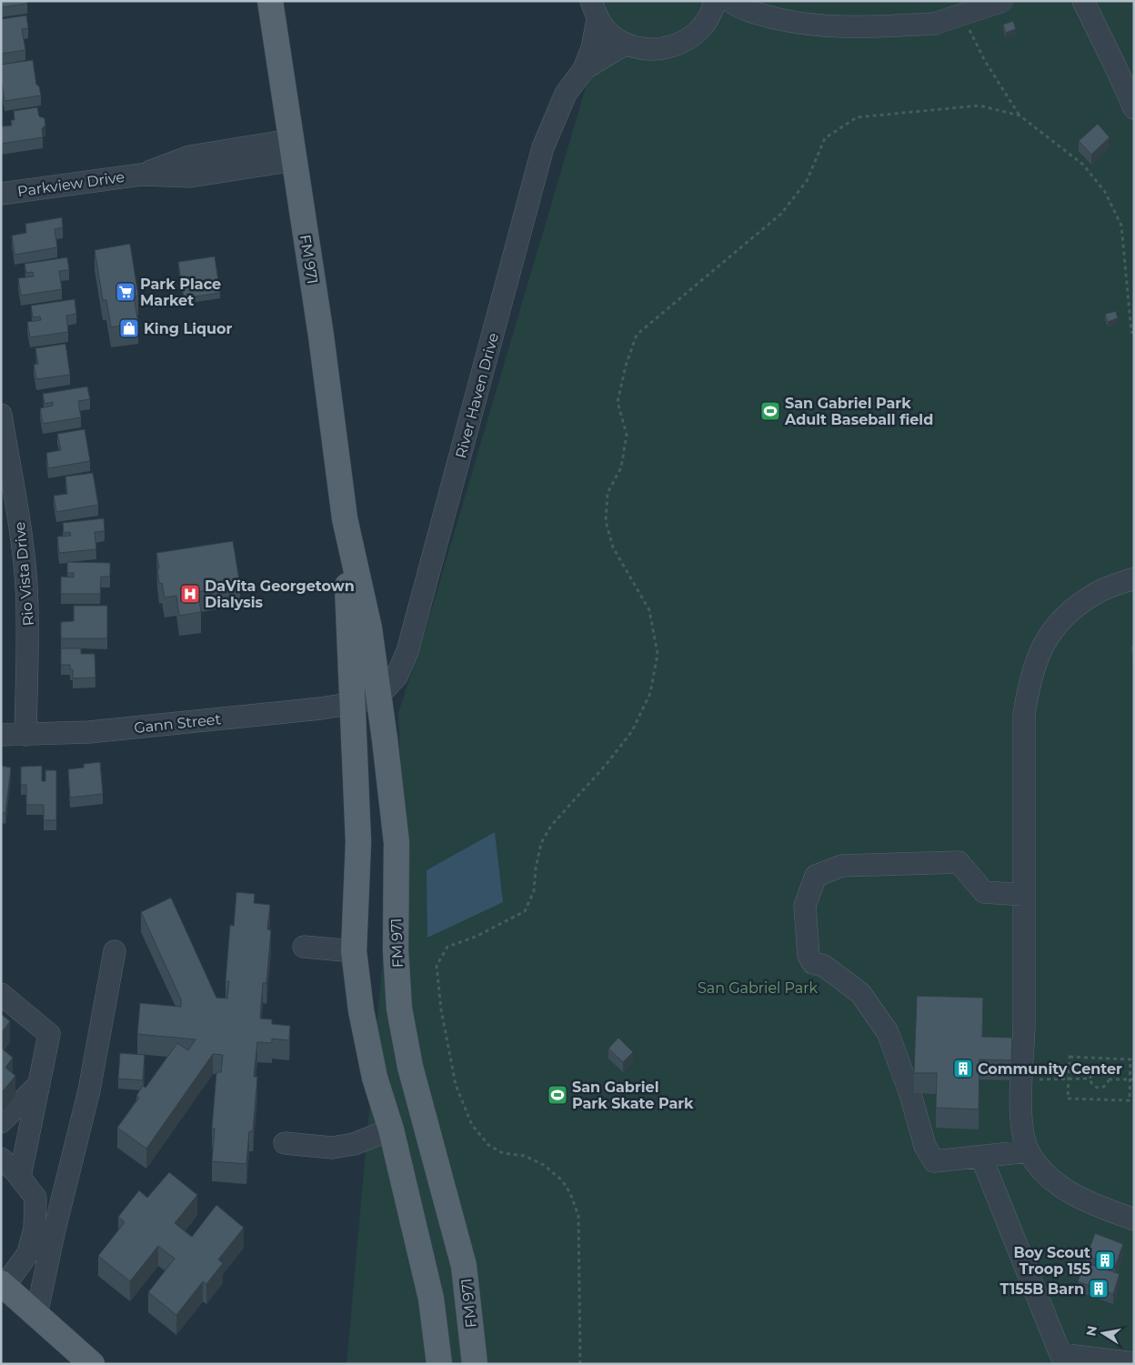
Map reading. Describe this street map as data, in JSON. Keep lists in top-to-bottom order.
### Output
{
  "streets": {
    "main road": ["FM 971"],
    "street": [
      "Parkview Drive",
      "River Haven Drive",
      "Rio Vista Drive",
      "Gann Street"
    ]
  },
  "crossings": [
    ["Parkview Drive", "FM 971"],
    ["FM 971", "River Haven Drive"],
    ["FM 971", "Gann Street"],
    ["Rio Vista Drive", "Gann Street"]
  ],
  "parks": ["San Gabriel Park"],
  "places": {
    "supermarket": ["Park Place Market"],
    "shop": ["King Liquor"],
    "sports": ["San Gabriel Park Adult Baseball field", "San Gabriel Park Skate Park"],
    "hospital": ["DaVita Georgetown Dialysis"],
    "building": ["Community Center", "Boy Scout Troop 155", "T155B Barn"]
  },
  "north": "left"
}
